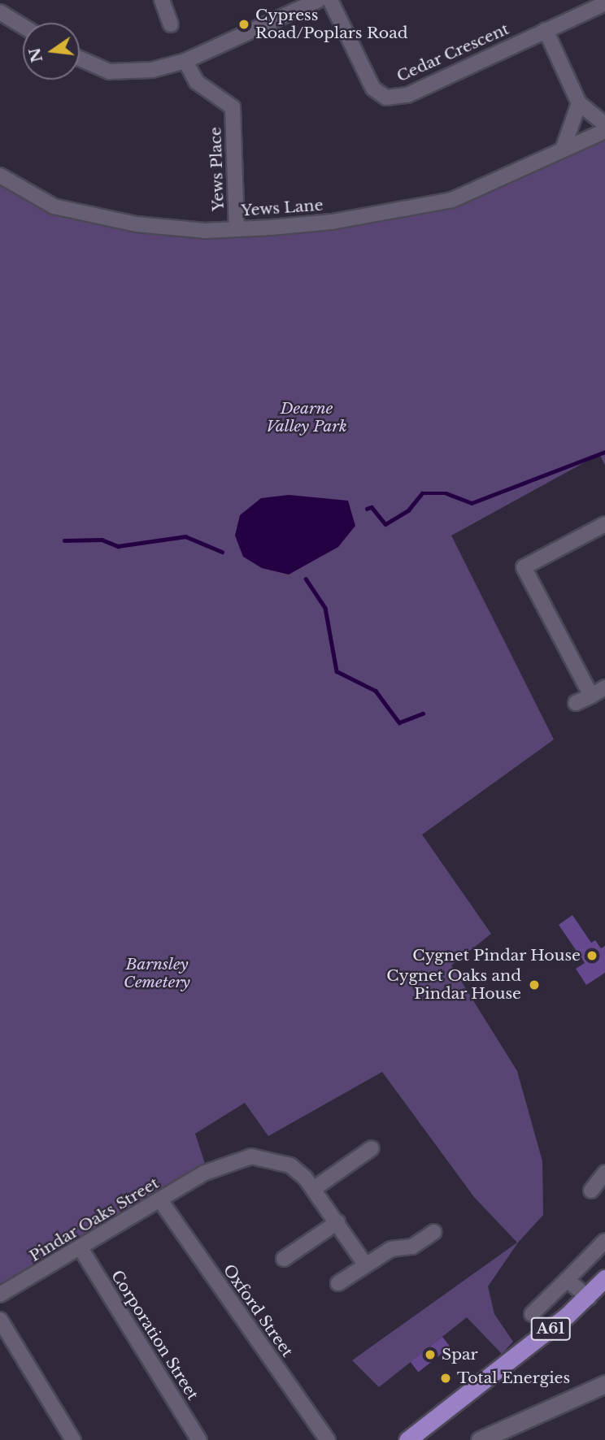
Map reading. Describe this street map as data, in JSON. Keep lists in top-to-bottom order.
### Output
{
  "streets": {
    "highway": ["A61"],
    "street": [
      "Cedar Crescent",
      "Yews Place",
      "Yews Lane",
      "Pindar Oaks Street",
      "Oxford Street",
      "Corporation Street"
    ]
  },
  "crossings": [
    ["Yews Place", "Yews Lane"],
    ["Pindar Oaks Street", "Oxford Street"],
    ["Pindar Oaks Street", "Corporation Street"]
  ],
  "parks": ["Dearne Valley Park", "Barnsley Cemetery"],
  "places": [
    "Cypress Road/Poplars Road",
    "Cygnet Pindar House",
    "Cygnet Oaks and Pindar House",
    "Spar",
    "Total Energies"
  ],
  "north": "left"
}
